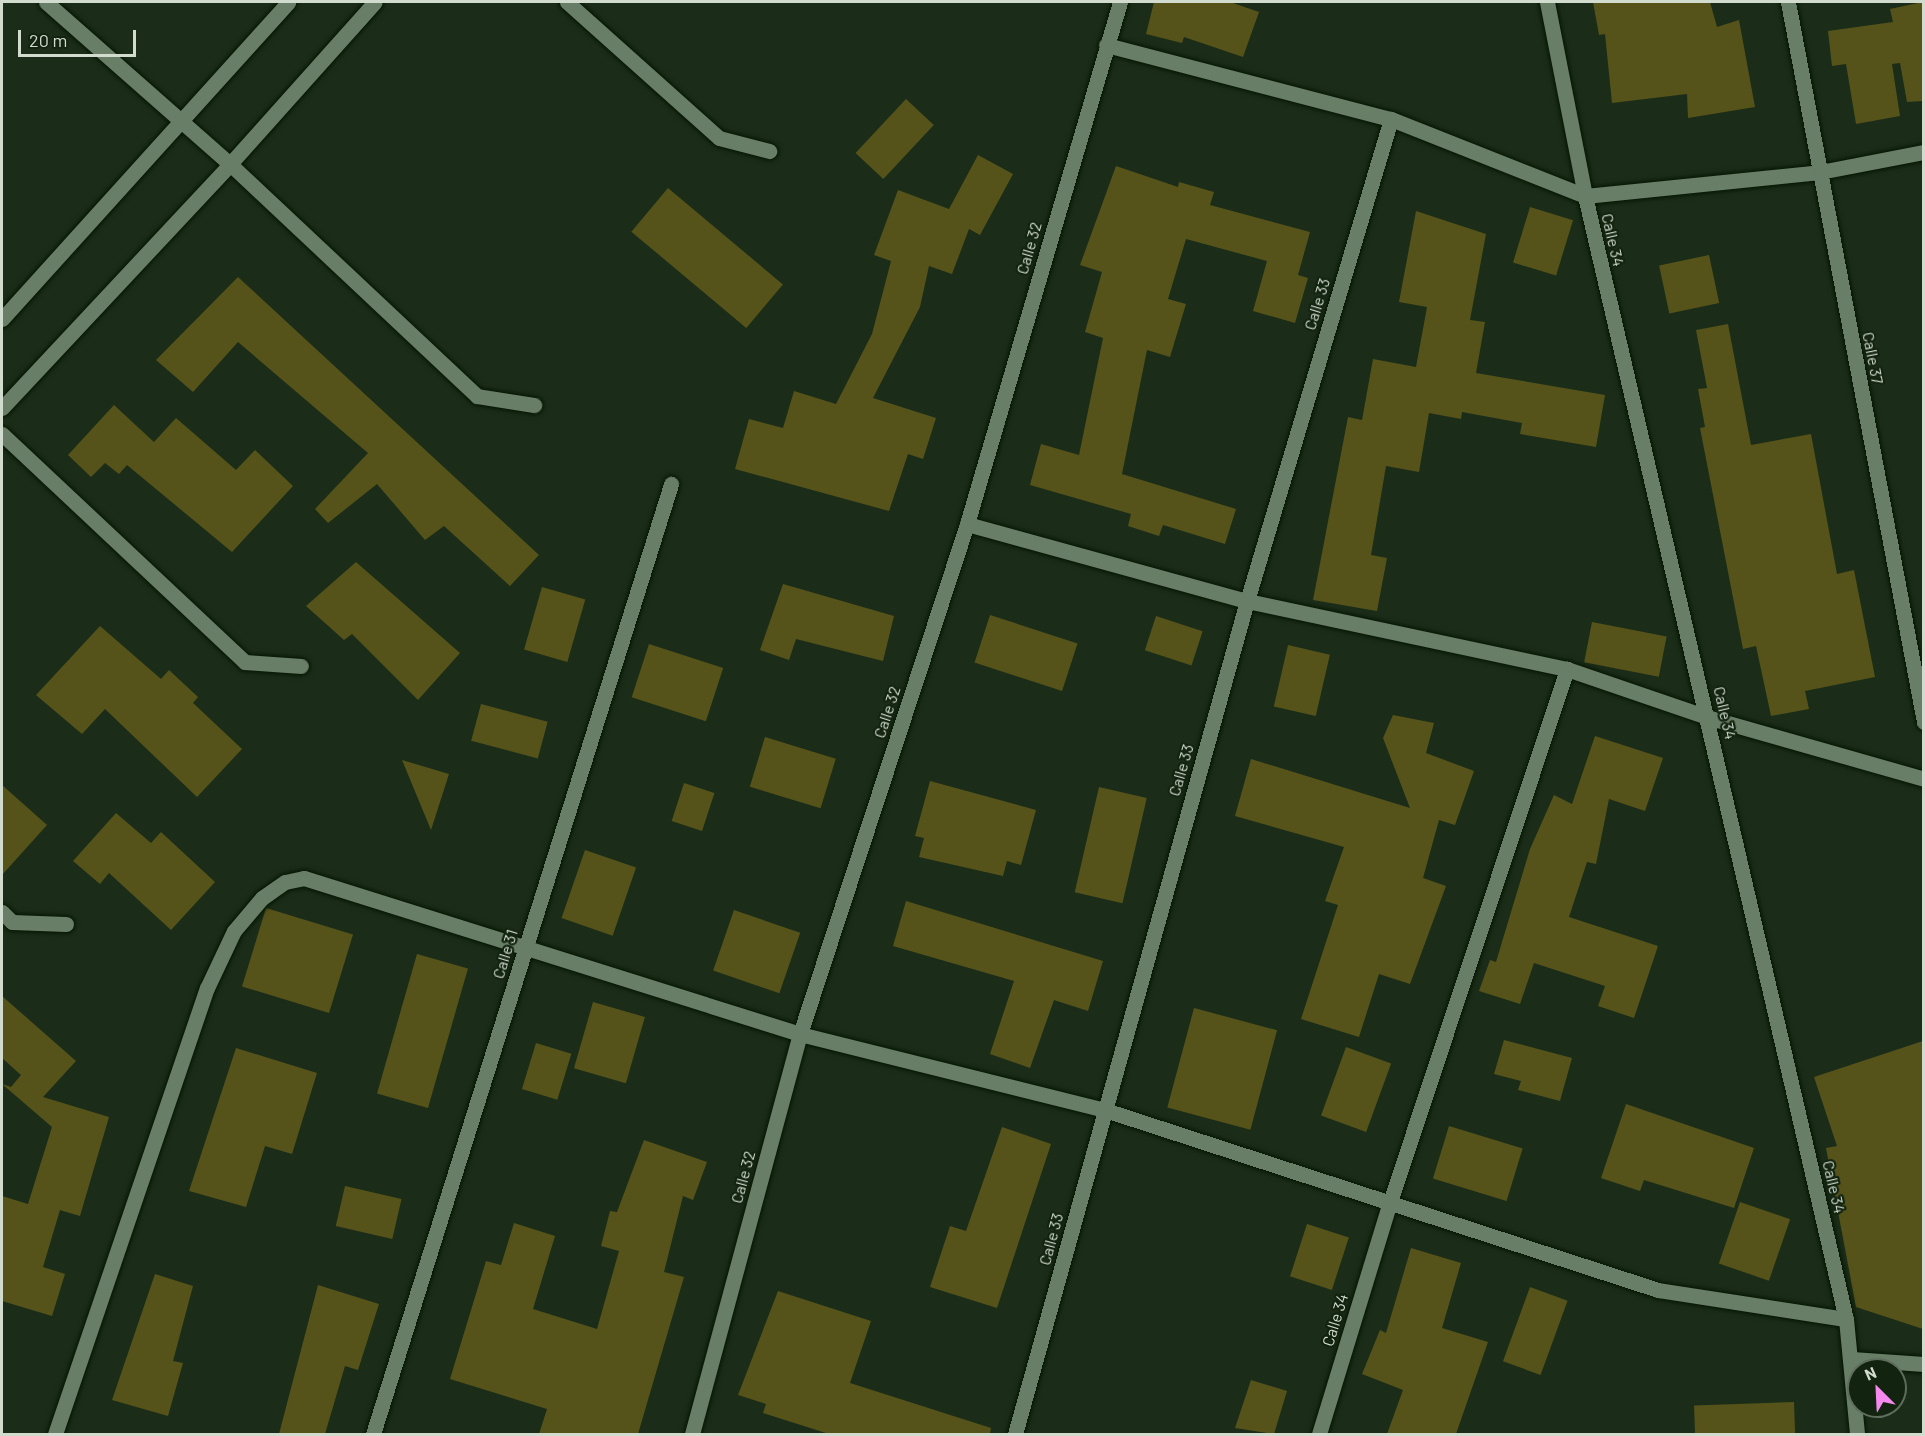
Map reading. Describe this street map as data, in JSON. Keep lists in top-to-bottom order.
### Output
{
  "streets": {
    "street": [
      "Calle 34",
      "Calle 32",
      "Calle 33",
      "Calle 37",
      "Calle 31"
    ]
  },
  "scale_bar": "20 m",
  "north": "top left"
}
